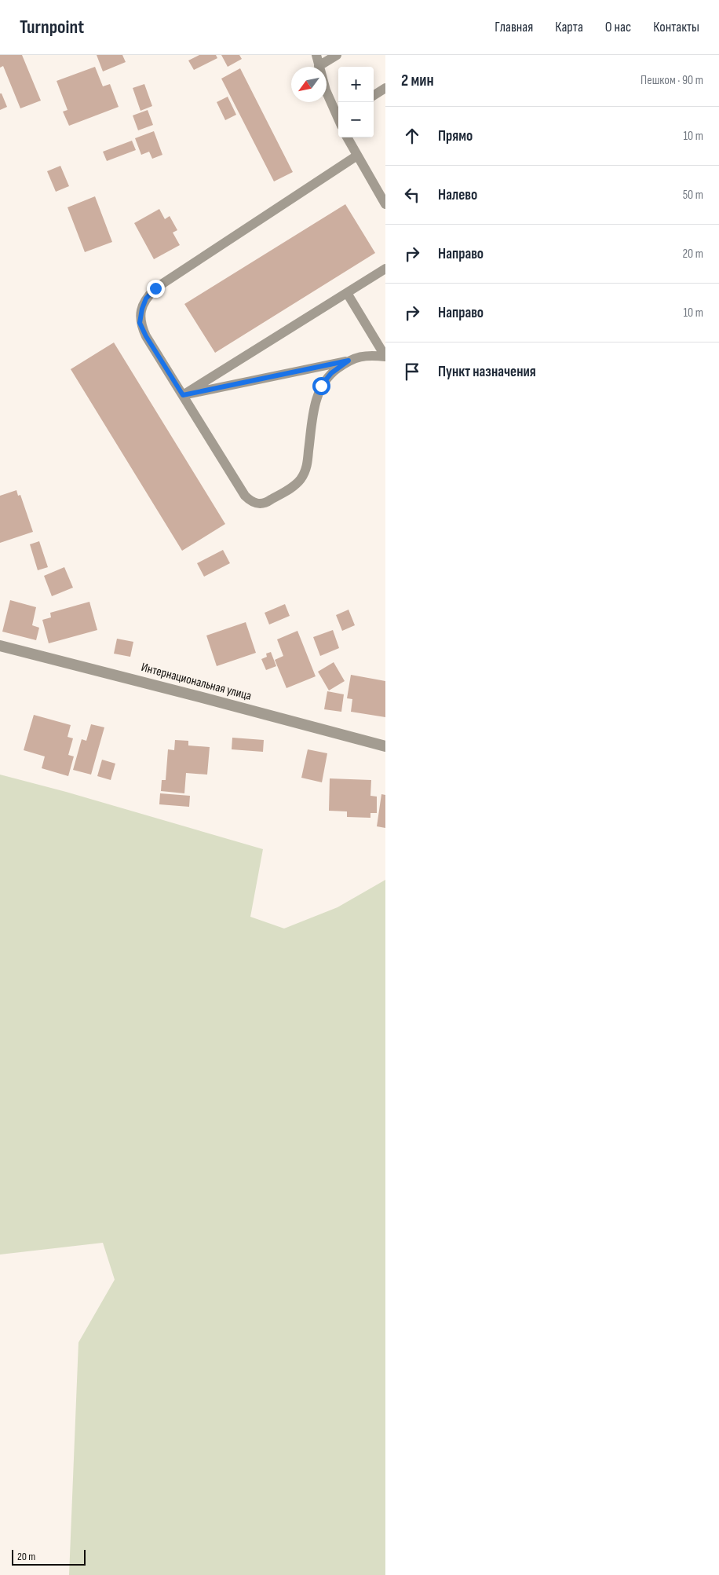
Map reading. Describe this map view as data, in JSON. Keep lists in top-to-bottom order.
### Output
{
  "streets": {
    "street": ["Интернациональная улица"]
  },
  "scale_bar": "20 m",
  "north": "bottom left",
  "page": {
    "header": "Turnpoint",
    "nav": [
      "Главная",
      "Карта",
      "О нас",
      "Контакты"
    ],
    "heading": ["2 мин", "Пешком · 90 m"],
    "map_buttons": ["+", "−"],
    "list": [
      ["Прямо", "10 m"],
      ["Налево", "50 m"],
      ["Направо", "20 m"],
      ["Направо", "10 m"],
      "Пункт назначения"
    ],
    "scale": "20 m"
  }
}
